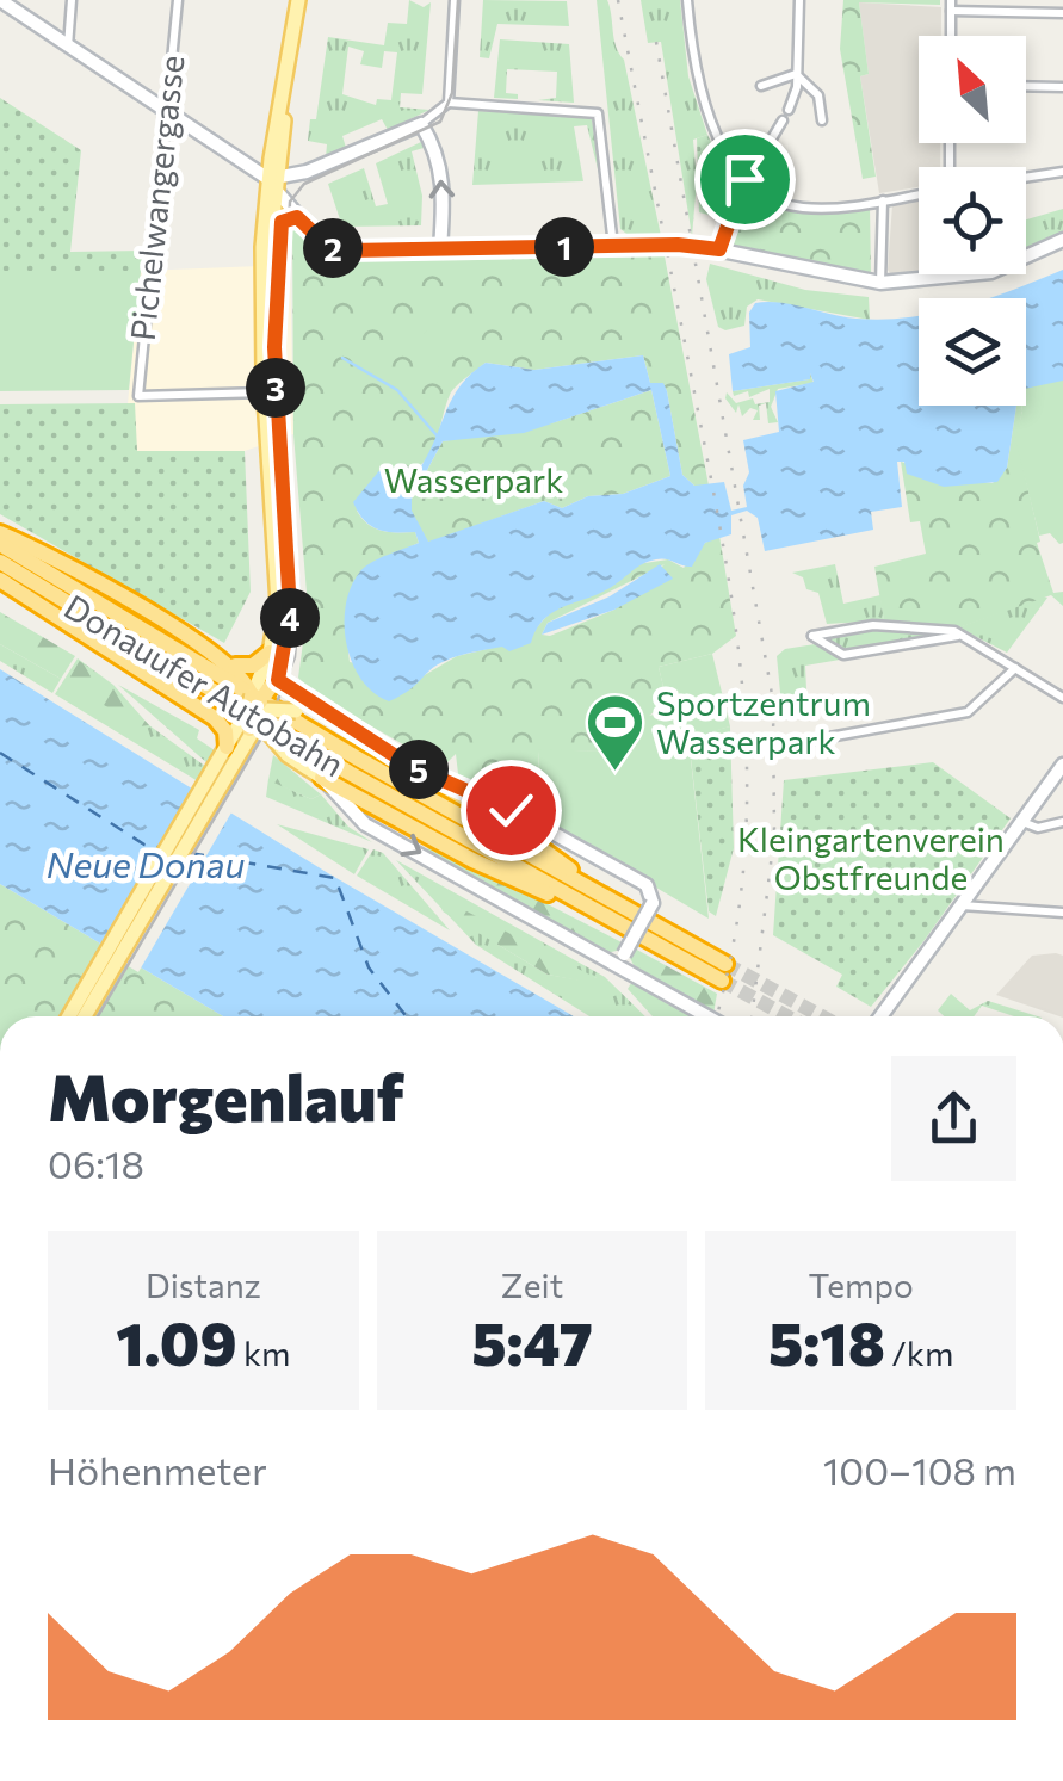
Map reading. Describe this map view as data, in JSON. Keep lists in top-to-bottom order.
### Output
{
  "streets": {
    "highway": ["Donauufer Autobahn"],
    "street": ["Pichelwangergasse"]
  },
  "water": ["Neue Donau"],
  "parks": ["Wasserpark", "Kleingartenverein Obstfreunde"],
  "places": {
    "sports": ["Sportzentrum Wasserpark"]
  },
  "north": "top left",
  "page": {
    "pins": [
      "1",
      "2",
      "3",
      "4",
      "5"
    ],
    "heading": ["Morgenlauf", "06:18"],
    "stats": [
      ["Distanz", "1.09 km"],
      ["Zeit", "5:47"],
      ["Tempo", "5:18 /km"]
    ],
    "chart": ["Höhenmeter", "100–108 m"]
  }
}
